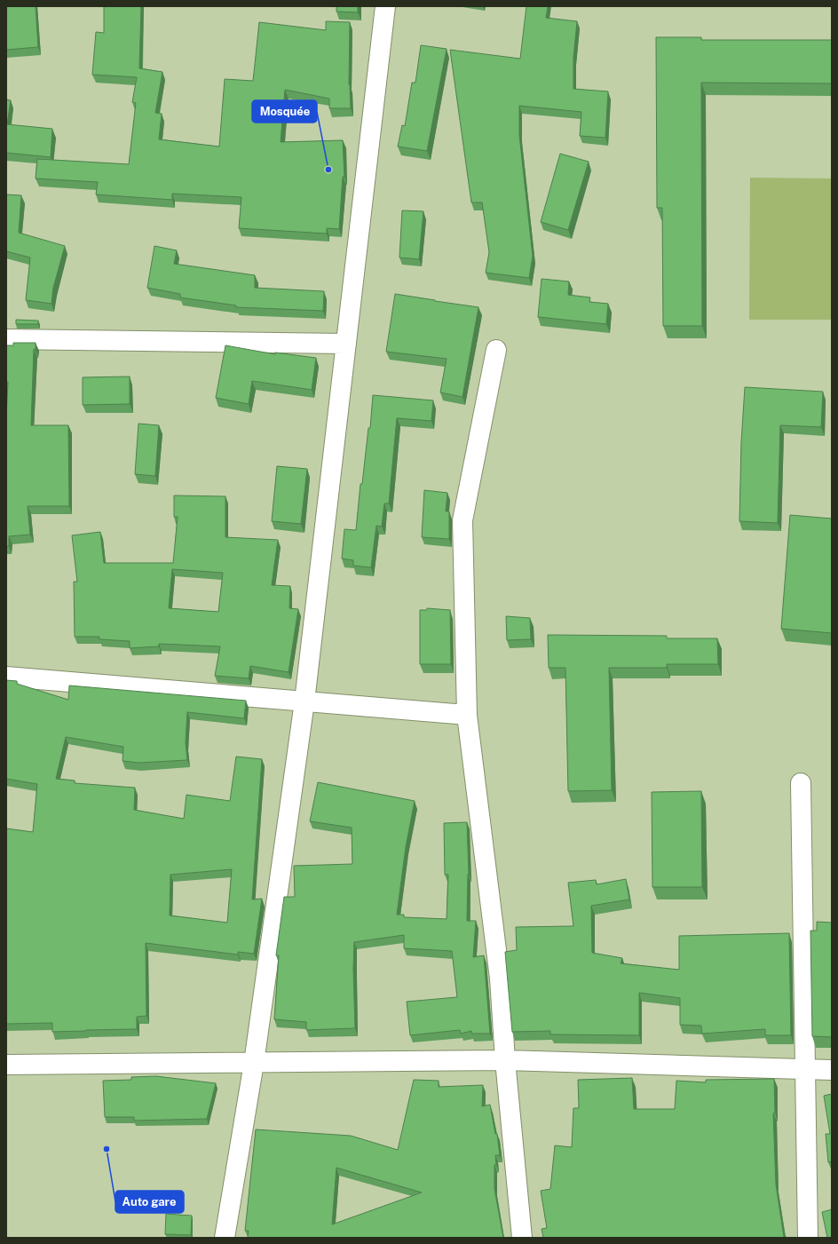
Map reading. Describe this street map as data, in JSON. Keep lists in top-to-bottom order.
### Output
{
  "places": ["Mosquée", "Auto gare"]
}
